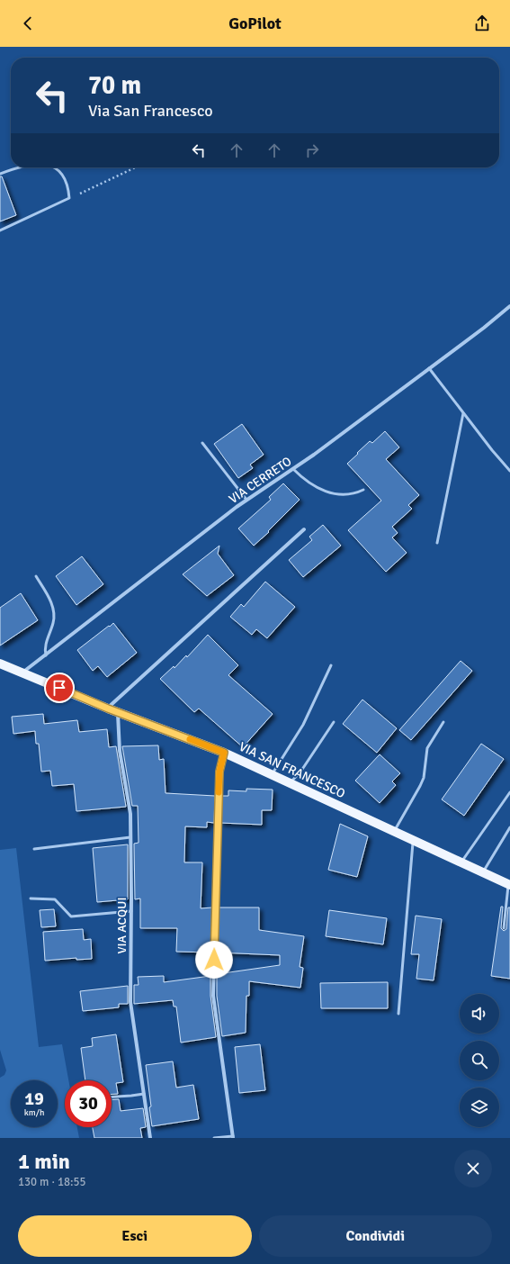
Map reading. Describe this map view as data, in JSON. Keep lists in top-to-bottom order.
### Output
{
  "streets": {
    "main road": ["VIA SAN FRANCESCO"],
    "street": ["VIA CERRETO", "VIA ACQUI"]
  },
  "crossings": [
    ["VIA CERRETO", "VIA SAN FRANCESCO"],
    ["VIA SAN FRANCESCO", "VIA ACQUI"]
  ],
  "page": {
    "header": "GoPilot",
    "turn": ["70 m", "Via San Francesco"],
    "speed": "19 km/h",
    "limit": "30",
    "heading": ["1 min", "130 m · 18:55"],
    "buttons": ["Esci", "Condividi"]
  }
}
